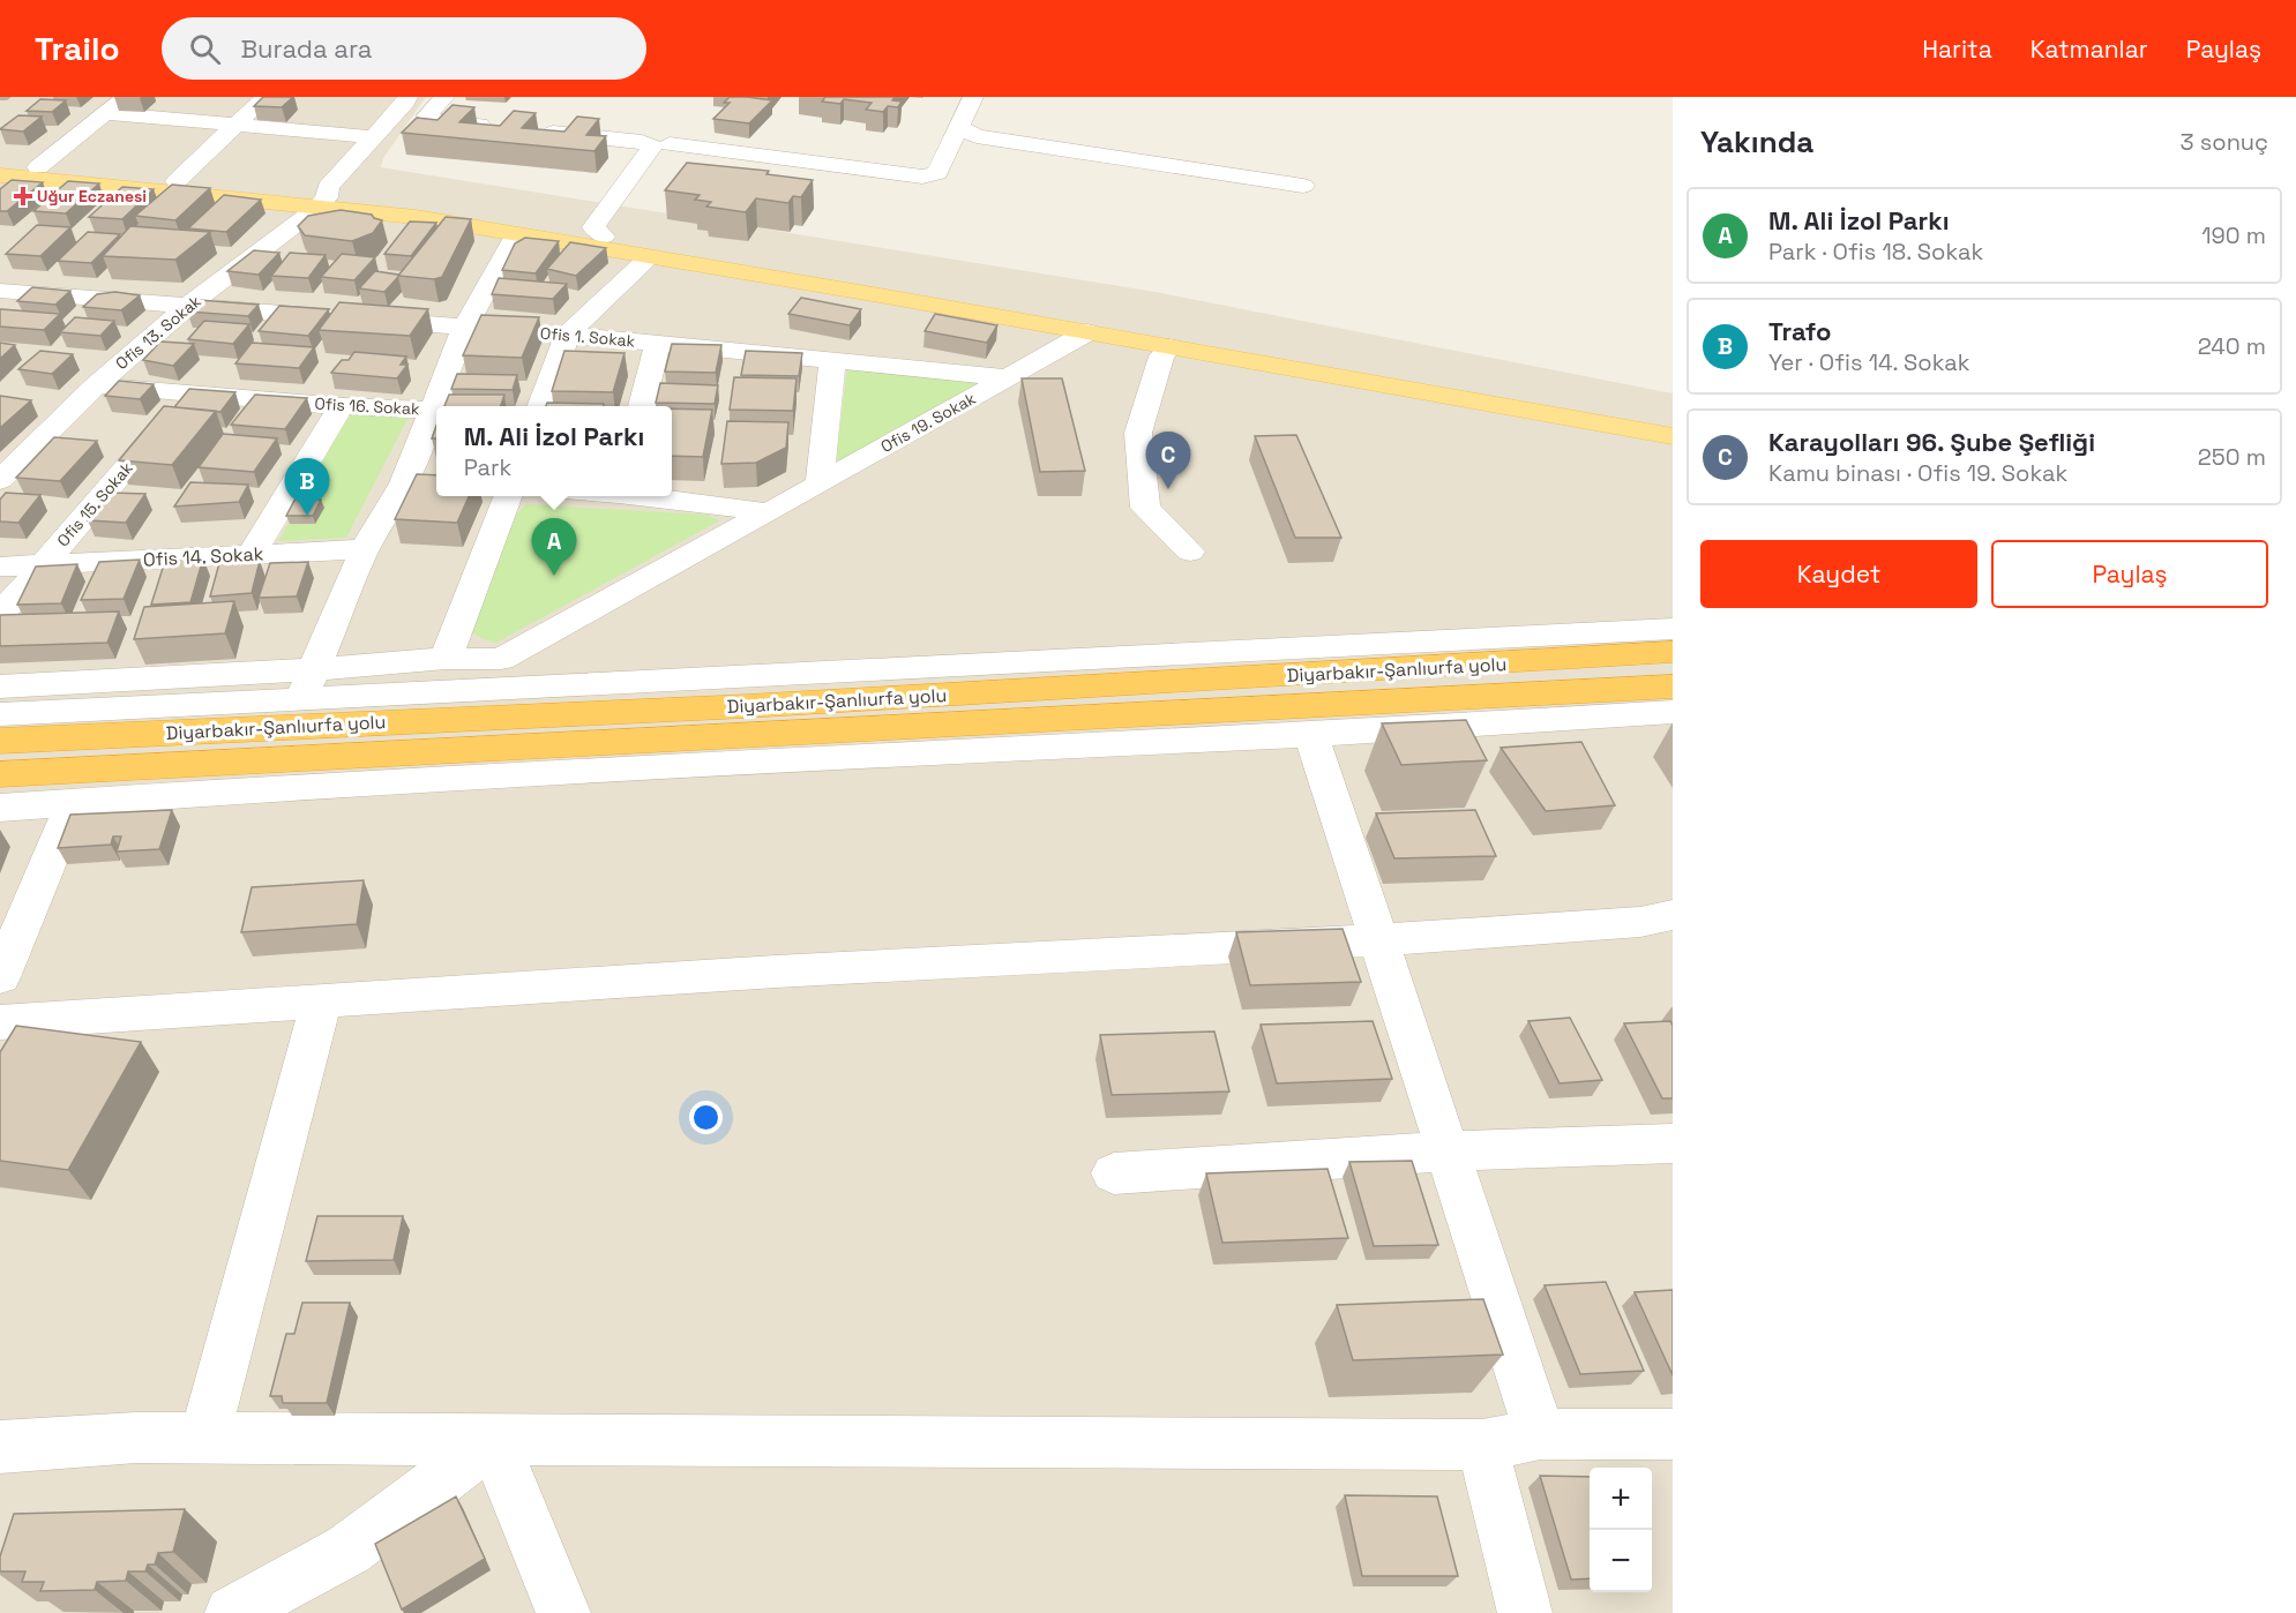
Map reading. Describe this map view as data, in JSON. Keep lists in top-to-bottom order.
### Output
{
  "streets": {
    "highway": ["Diyarbakır-Şanlıurfa yolu"],
    "street": [
      "Ofis 13. Sokak",
      "Ofis 1. Sokak",
      "Ofis 16. Sokak",
      "Ofis 19. Sokak",
      "Ofis 15. Sokak",
      "Ofis 14. Sokak"
    ]
  },
  "crossings": [
    ["Ofis 13. Sokak", "Ofis 1. Sokak"],
    ["Ofis 13. Sokak", "Ofis 16. Sokak"],
    ["Ofis 1. Sokak", "Ofis 19. Sokak"],
    ["Ofis 16. Sokak", "Ofis 15. Sokak"],
    ["Ofis 15. Sokak", "Ofis 14. Sokak"]
  ],
  "places": {
    "health": ["Uğur Eczanesi"]
  },
  "page": {
    "header": "Trailo",
    "search": "Burada ara",
    "nav": ["Harita", "Katmanlar", "Paylaş"],
    "heading": ["Yakında", "3 sonuç"],
    "list": [
      {
        "mark": "A",
        "name": "M. Ali İzol Parkı",
        "note": "Park · Ofis 18. Sokak",
        "value": "190 m"
      },
      {
        "mark": "B",
        "name": "Trafo",
        "note": "Yer · Ofis 14. Sokak",
        "value": "240 m"
      },
      {
        "mark": "C",
        "name": "Karayolları 96. Şube Şefliği",
        "note": "Kamu binası · Ofis 19. Sokak",
        "value": "250 m"
      }
    ],
    "popup": ["M. Ali İzol Parkı", "Park"],
    "pins": ["C", "B", "A"],
    "buttons": ["Kaydet", "Paylaş"],
    "map_buttons": ["+", "−"]
  }
}
